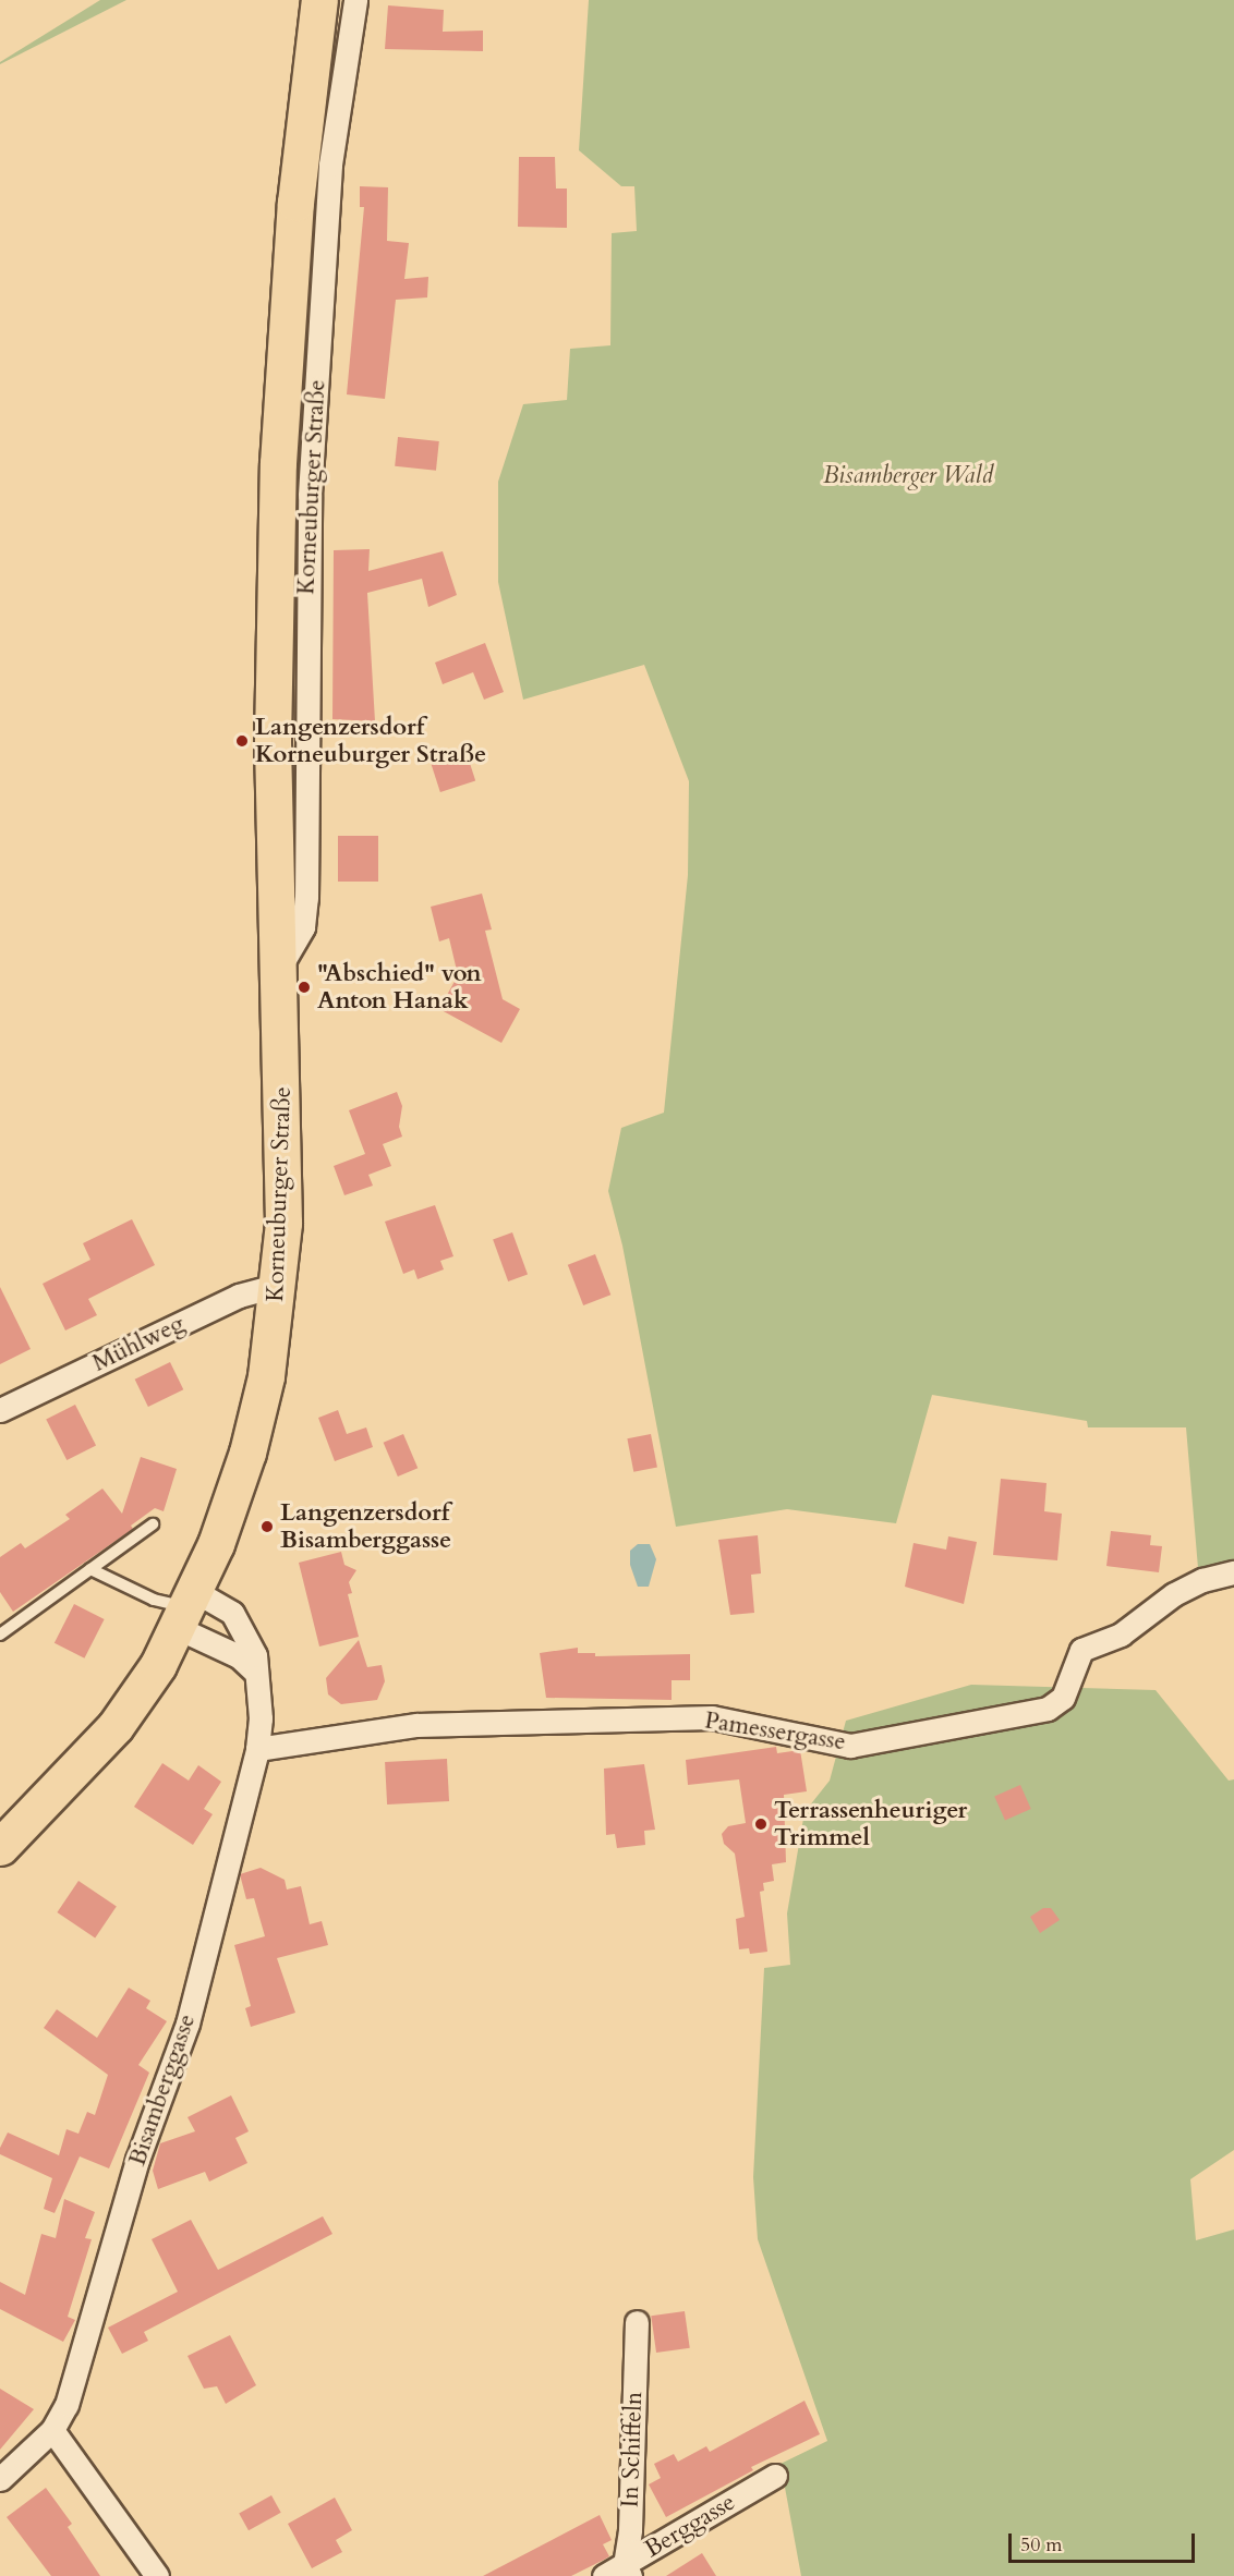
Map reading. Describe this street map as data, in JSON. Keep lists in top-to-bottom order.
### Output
{
  "streets": {
    "main road": ["Korneuburger Straße"],
    "street": [
      "Mühlweg",
      "Pamessergasse",
      "Bisamberggasse",
      "In Schiffeln",
      "Berggasse"
    ]
  },
  "crossings": [
    ["Korneuburger Straße", "Mühlweg"],
    ["Korneuburger Straße", "Bisamberggasse"],
    ["Pamessergasse", "Bisamberggasse"],
    ["In Schiffeln", "Berggasse"]
  ],
  "parks": ["Bisamberger Wald"],
  "places": [
    "Langenzersdorf Korneuburger Straße",
    "\"Abschied\" von Anton Hanak",
    "Langenzersdorf Bisamberggasse",
    "Terrassenheuriger Trimmel"
  ],
  "scale_bar": "50 m"
}
